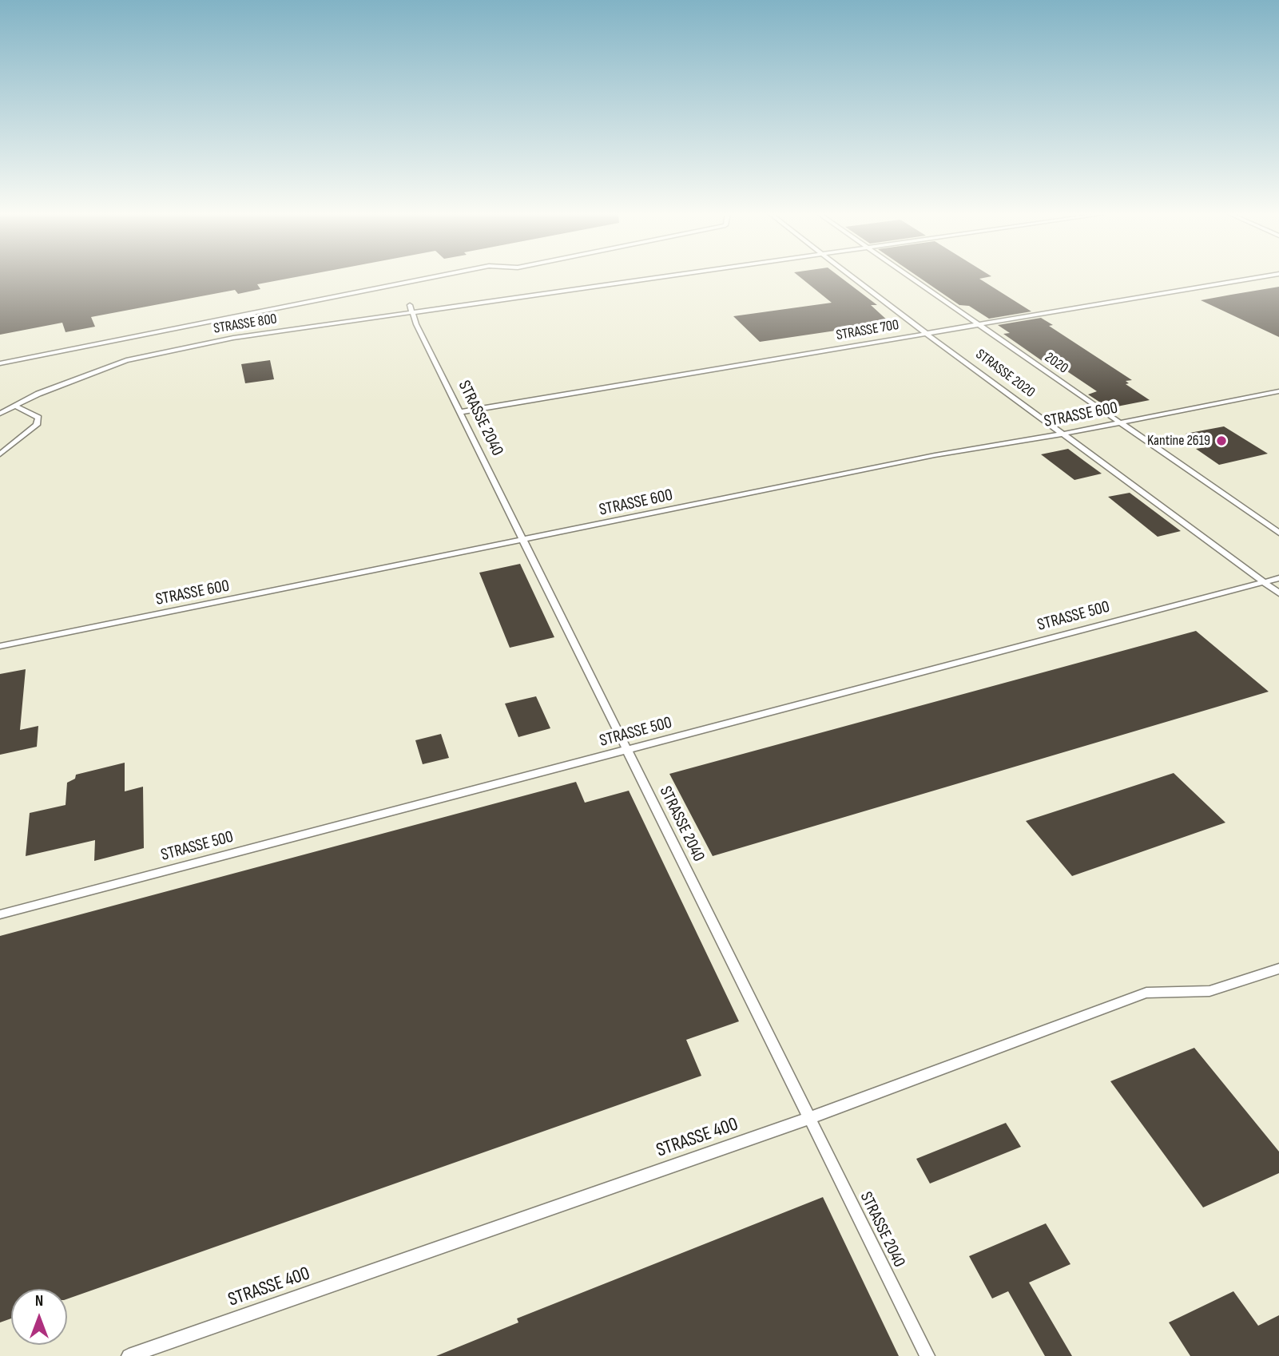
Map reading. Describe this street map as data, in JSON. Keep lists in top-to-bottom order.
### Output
{
  "streets": {
    "lane": [
      "STRASSE 800",
      "STRASSE 700",
      "2020",
      "STRASSE 2020",
      "STRASSE 600",
      "STRASSE 2040",
      "STRASSE 500",
      "STRASSE 400"
    ]
  },
  "crossings": [
    ["STRASSE 800", "STRASSE 2040"],
    ["STRASSE 700", "2020"],
    ["STRASSE 700", "STRASSE 2020"],
    ["STRASSE 700", "STRASSE 2040"],
    ["2020", "STRASSE 600"],
    ["STRASSE 2020", "STRASSE 600"],
    ["STRASSE 2020", "STRASSE 500"],
    ["STRASSE 600", "STRASSE 2040"],
    ["STRASSE 2040", "STRASSE 500"],
    ["STRASSE 2040", "STRASSE 400"]
  ],
  "places": ["Kantine 2619"],
  "north": "top"
}
